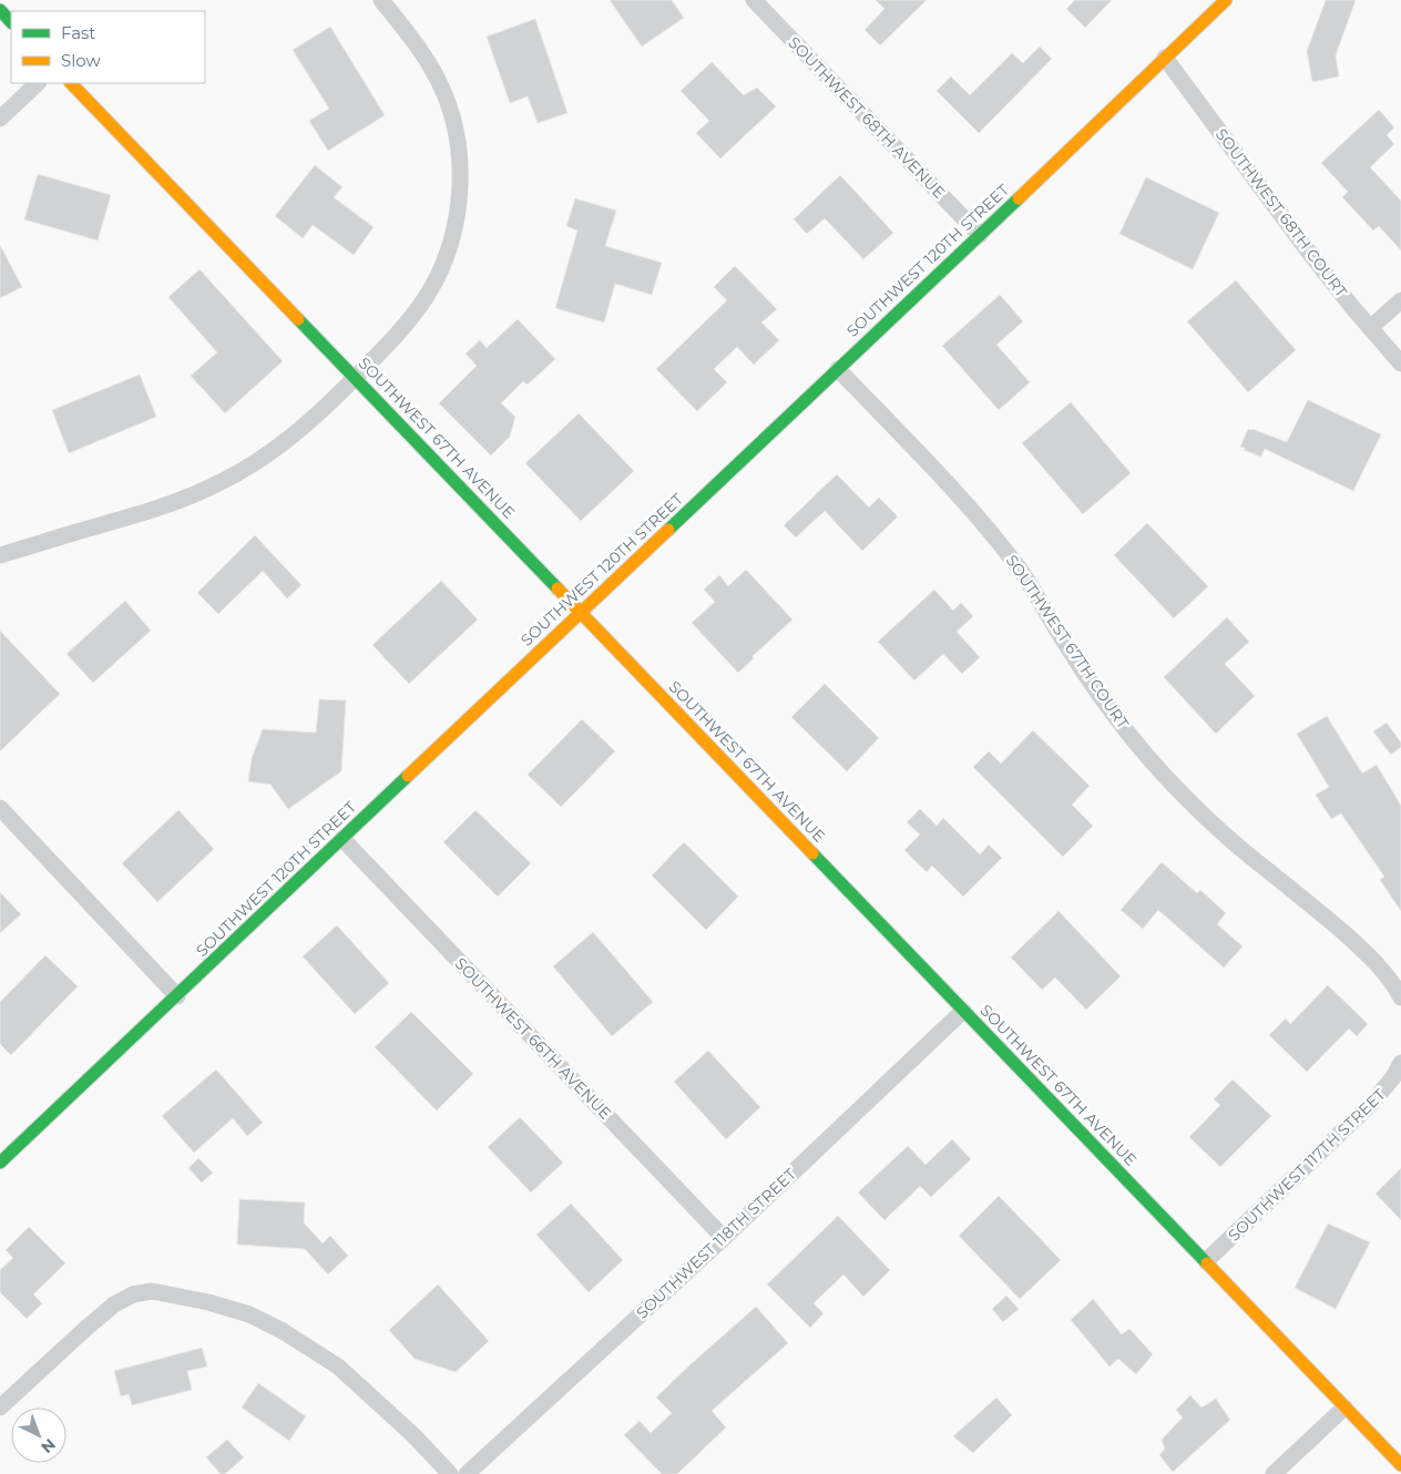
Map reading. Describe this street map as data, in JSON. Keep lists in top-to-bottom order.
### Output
{
  "streets": {
    "main road": ["SOUTHWEST 120TH STREET", "SOUTHWEST 67TH AVENUE"],
    "street": [
      "SOUTHWEST 68TH AVENUE",
      "SOUTHWEST 68TH COURT",
      "SOUTHWEST 67TH COURT",
      "SOUTHWEST 66TH AVENUE",
      "SOUTHWEST 117TH STREET",
      "SOUTHWEST 118TH STREET"
    ]
  },
  "crossings": [
    ["SOUTHWEST 68TH AVENUE", "SOUTHWEST 120TH STREET"],
    ["SOUTHWEST 68TH COURT", "SOUTHWEST 120TH STREET"],
    ["SOUTHWEST 120TH STREET", "SOUTHWEST 67TH AVENUE"],
    ["SOUTHWEST 120TH STREET", "SOUTHWEST 67TH COURT"],
    ["SOUTHWEST 120TH STREET", "SOUTHWEST 66TH AVENUE"],
    ["SOUTHWEST 67TH AVENUE", "SOUTHWEST 117TH STREET"],
    ["SOUTHWEST 67TH AVENUE", "SOUTHWEST 118TH STREET"],
    ["SOUTHWEST 66TH AVENUE", "SOUTHWEST 118TH STREET"]
  ],
  "legend": ["Fast", "Slow"],
  "north": "bottom right"
}
